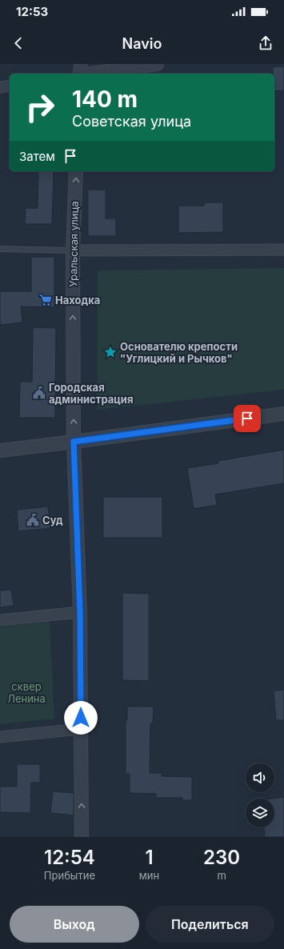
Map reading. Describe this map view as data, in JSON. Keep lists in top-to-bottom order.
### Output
{
  "streets": {
    "street": ["Уральская улица"]
  },
  "one_way": ["Уральская улица"],
  "parks": ["сквер Ленина"],
  "places": {
    "supermarket": ["Находка"],
    "place": ["Основателю крепости \"Углицкий и Рычков\""],
    "public building": ["Городская администрация", "Суд"]
  },
  "page": {
    "status": "12:53",
    "header": "Navio",
    "turn": ["140 m", "Советская улица"],
    "then": "Затем",
    "eta": [
      "12:54",
      "Прибытие",
      "1",
      "мин",
      "230",
      "m"
    ],
    "buttons": ["Выход", "Поделиться"]
  }
}
